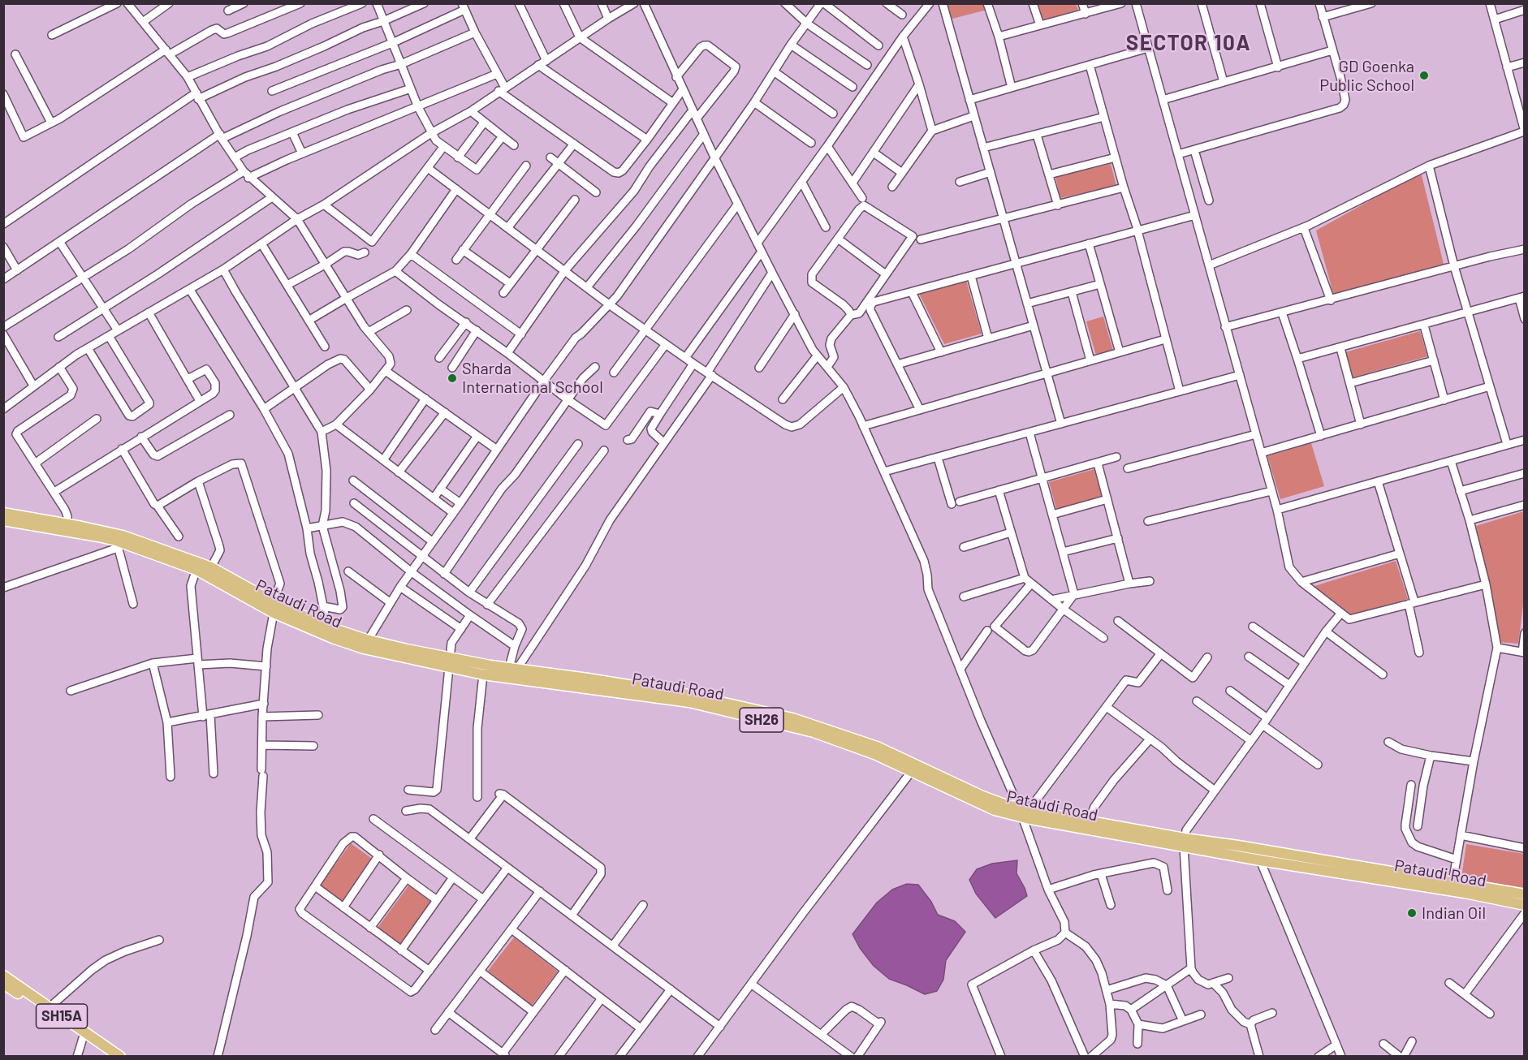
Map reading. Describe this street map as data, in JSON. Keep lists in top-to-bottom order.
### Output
{
  "streets": {
    "main road": ["Pataudi Road", "SH26", "SH15A"]
  },
  "crossings": [
    ["Pataudi Road", "SH26"]
  ],
  "districts": ["SECTOR 10A"],
  "places": ["GD Goenka Public School", "Sharda International School", "Indian Oil"]
}
